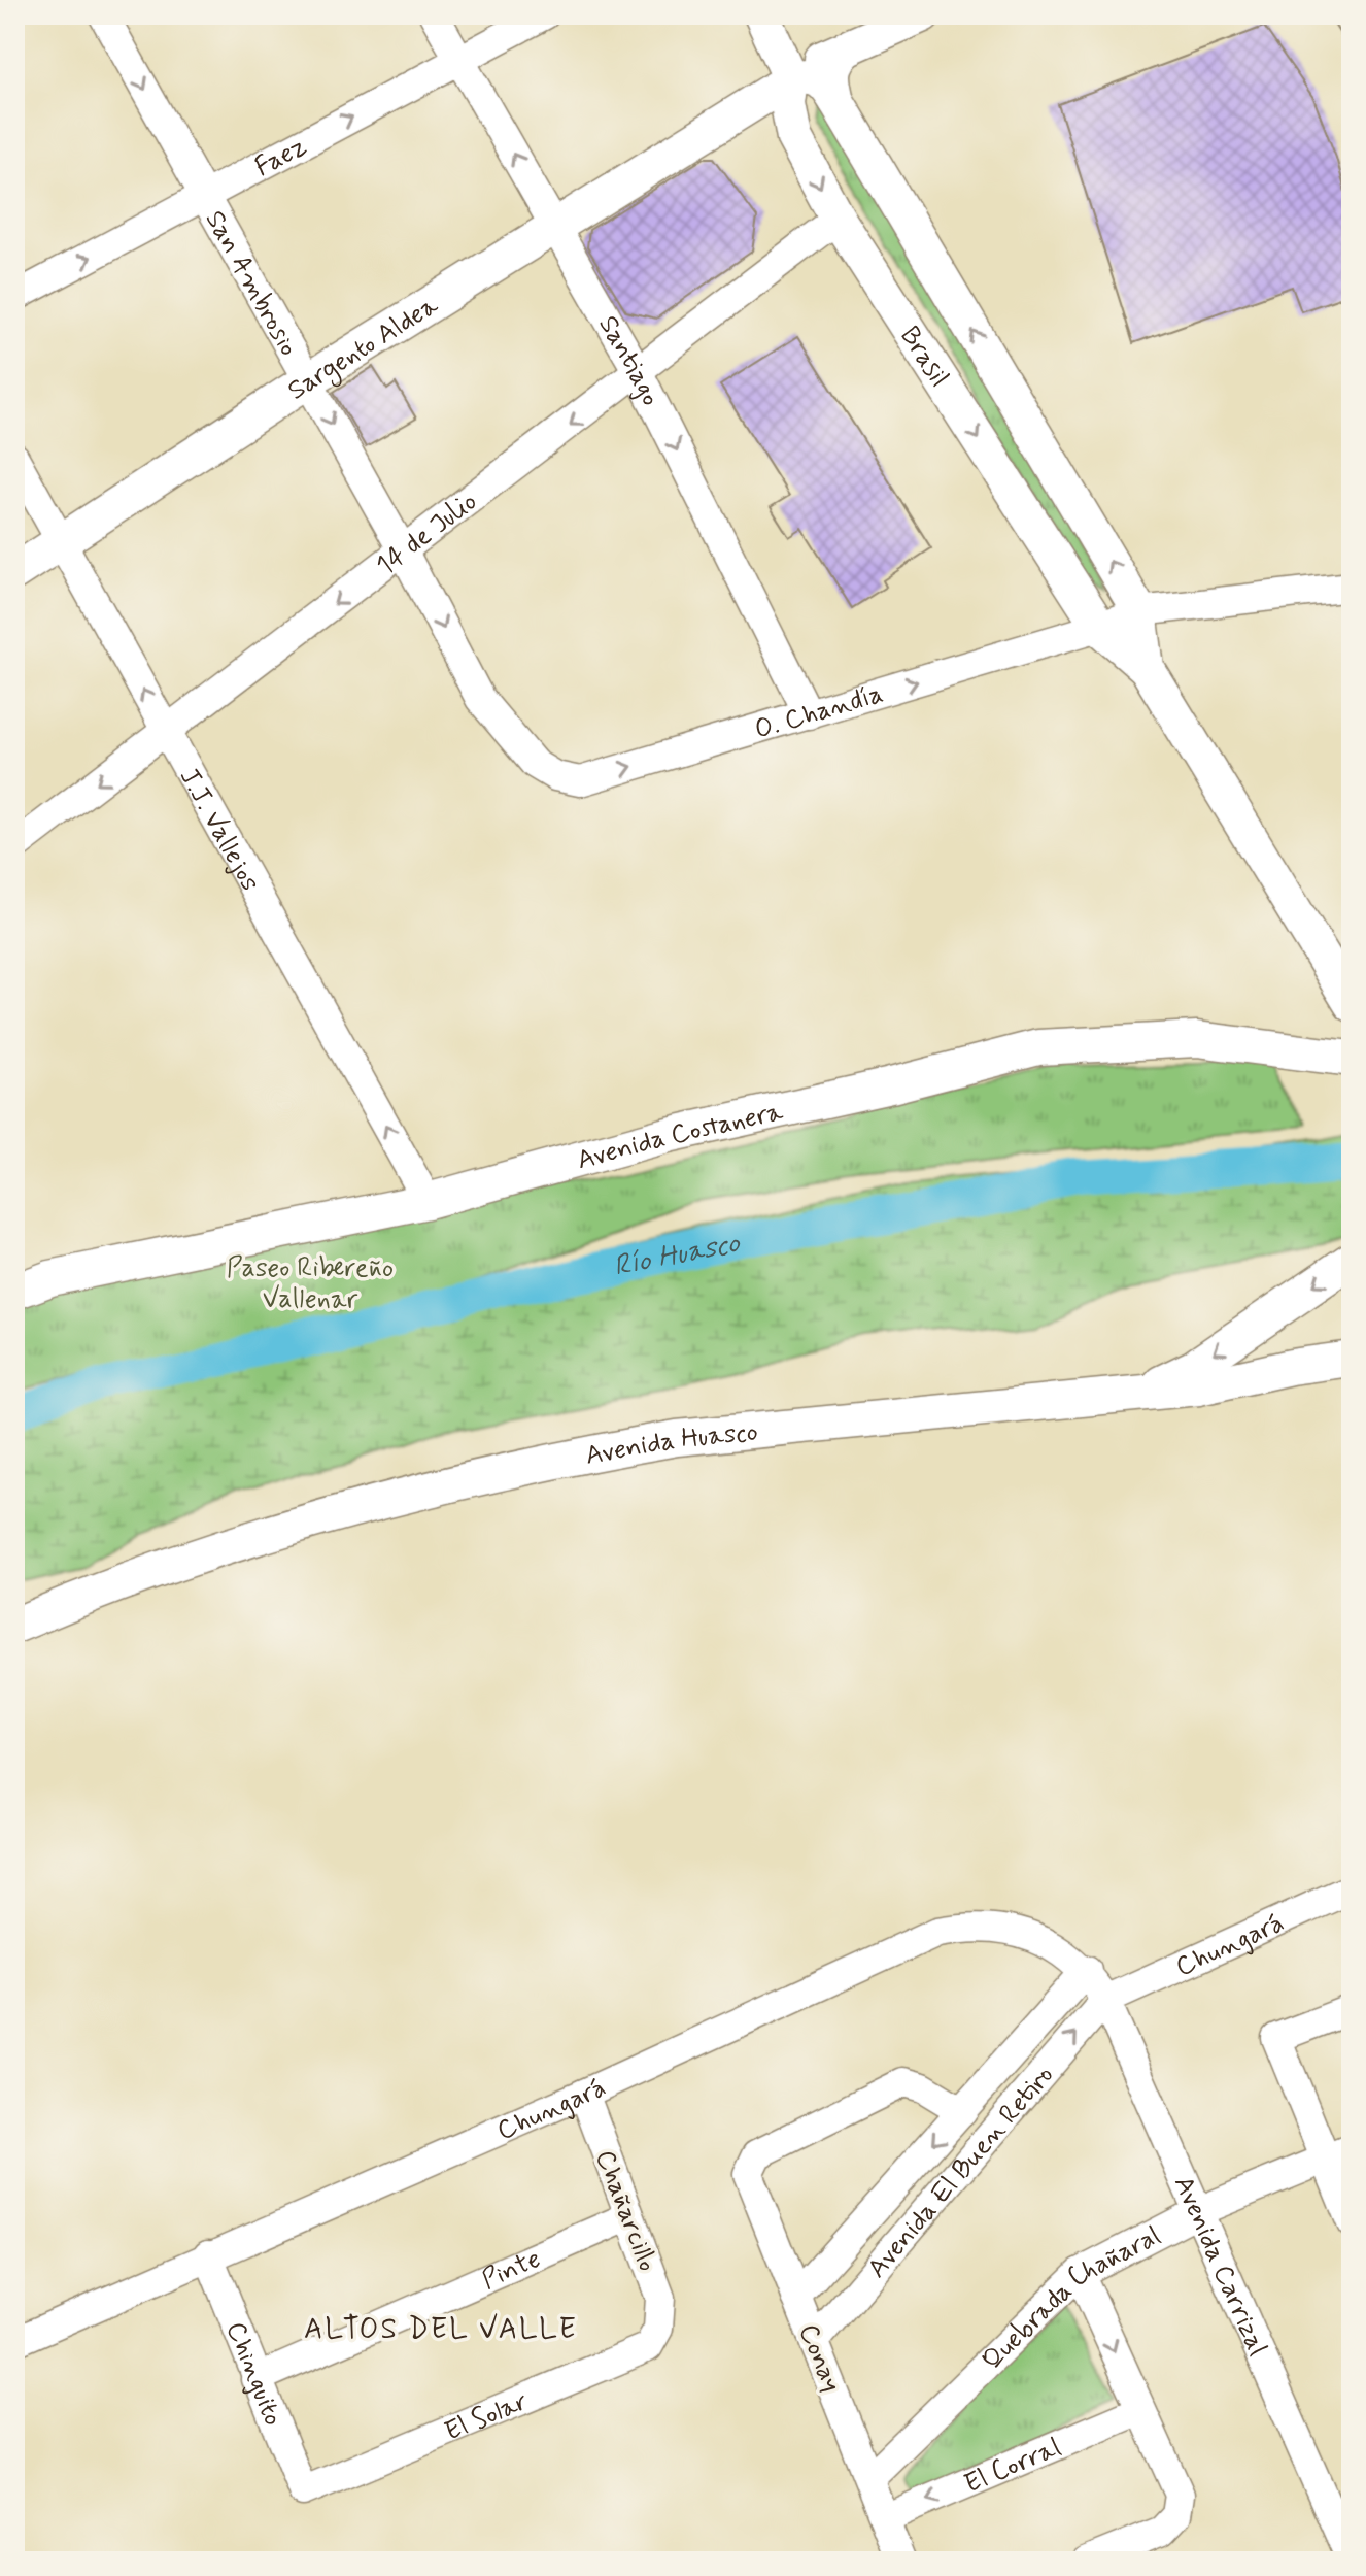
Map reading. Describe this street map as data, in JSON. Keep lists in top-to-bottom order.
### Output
{
  "streets": {
    "main road": [
      "Sargento Aldea",
      "Brasil",
      "Avenida Costanera",
      "Avenida Huasco"
    ],
    "street": [
      "Faez",
      "San Ambrosio",
      "Santiago",
      "14 de Julio",
      "O. Chandía",
      "J.J. Vallejos",
      "Chungará",
      "Avenida El Buen Retiro",
      "Chañarcillo",
      "Avenida Carrizal",
      "Pinte",
      "Quebrada Chañaral",
      "Conay",
      "Chinguito",
      "El Solar",
      "El Corral"
    ]
  },
  "crossings": [
    ["Faez", "San Ambrosio"],
    ["Faez", "Santiago"],
    ["San Ambrosio", "Sargento Aldea"],
    ["San Ambrosio", "14 de Julio"],
    ["San Ambrosio", "O. Chandía"],
    ["Sargento Aldea", "Brasil"],
    ["Sargento Aldea", "Santiago"],
    ["Sargento Aldea", "J.J. Vallejos"],
    ["Brasil", "14 de Julio"],
    ["Brasil", "O. Chandía"],
    ["Santiago", "14 de Julio"],
    ["Santiago", "O. Chandía"],
    ["14 de Julio", "O. Chandía"],
    ["14 de Julio", "J.J. Vallejos"],
    ["J.J. Vallejos", "Avenida Costanera"],
    ["Chungará", "Avenida El Buen Retiro"],
    ["Chungará", "Chañarcillo"],
    ["Chungará", "Avenida Carrizal"],
    ["Chungará", "Chinguito"],
    ["Avenida El Buen Retiro", "Avenida Carrizal"],
    ["Avenida El Buen Retiro", "Conay"],
    ["Chañarcillo", "Pinte"],
    ["Chañarcillo", "El Solar"],
    ["Avenida Carrizal", "Quebrada Chañaral"],
    ["Pinte", "Chinguito"],
    ["Quebrada Chañaral", "Conay"],
    ["Conay", "El Corral"],
    ["Chinguito", "El Solar"]
  ],
  "one_way": [
    "Faez",
    "San Ambrosio",
    "14 de Julio",
    "O. Chandía",
    "J.J. Vallejos",
    "El Corral"
  ],
  "districts": ["ALTOS DEL VALLE"],
  "water": ["Río Huasco"],
  "parks": ["Paseo Ribereño Vallenar"]
}
